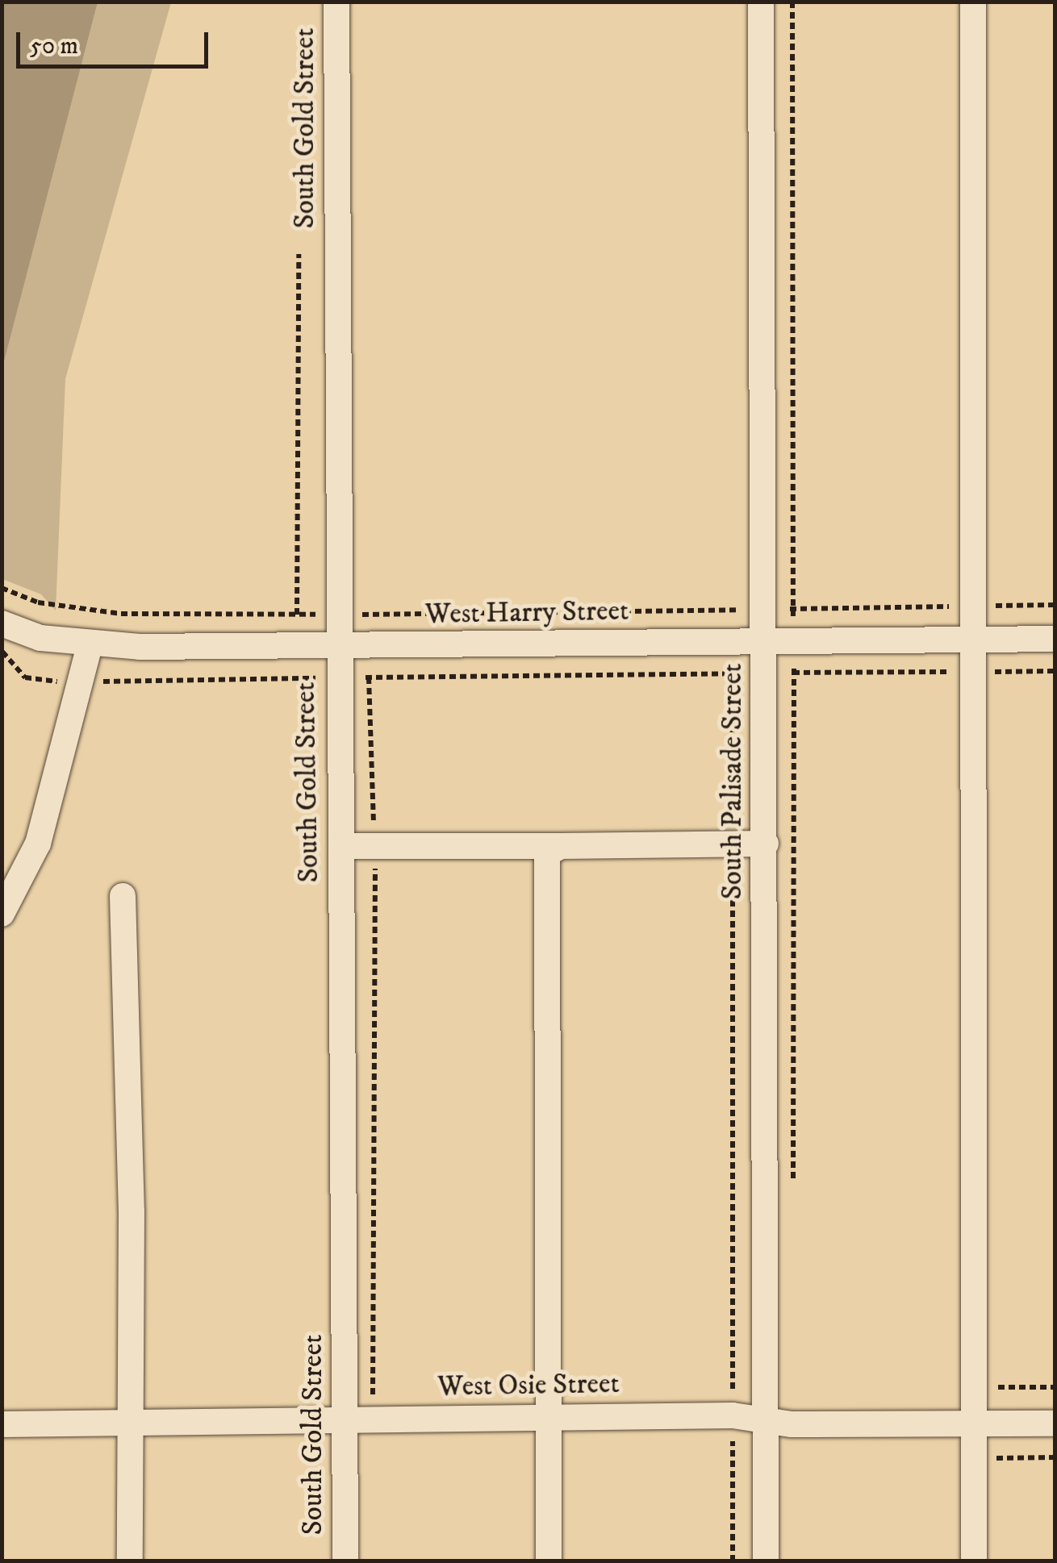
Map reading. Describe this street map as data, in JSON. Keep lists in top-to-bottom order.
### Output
{
  "streets": {
    "street": [
      "South Gold Street",
      "West Harry Street",
      "South Palisade Street",
      "West Osie Street"
    ]
  },
  "crossings": [
    ["South Gold Street", "West Harry Street"],
    ["South Gold Street", "West Osie Street"],
    ["West Harry Street", "South Palisade Street"],
    ["South Palisade Street", "West Osie Street"]
  ],
  "scale_bar": "50 m"
}
